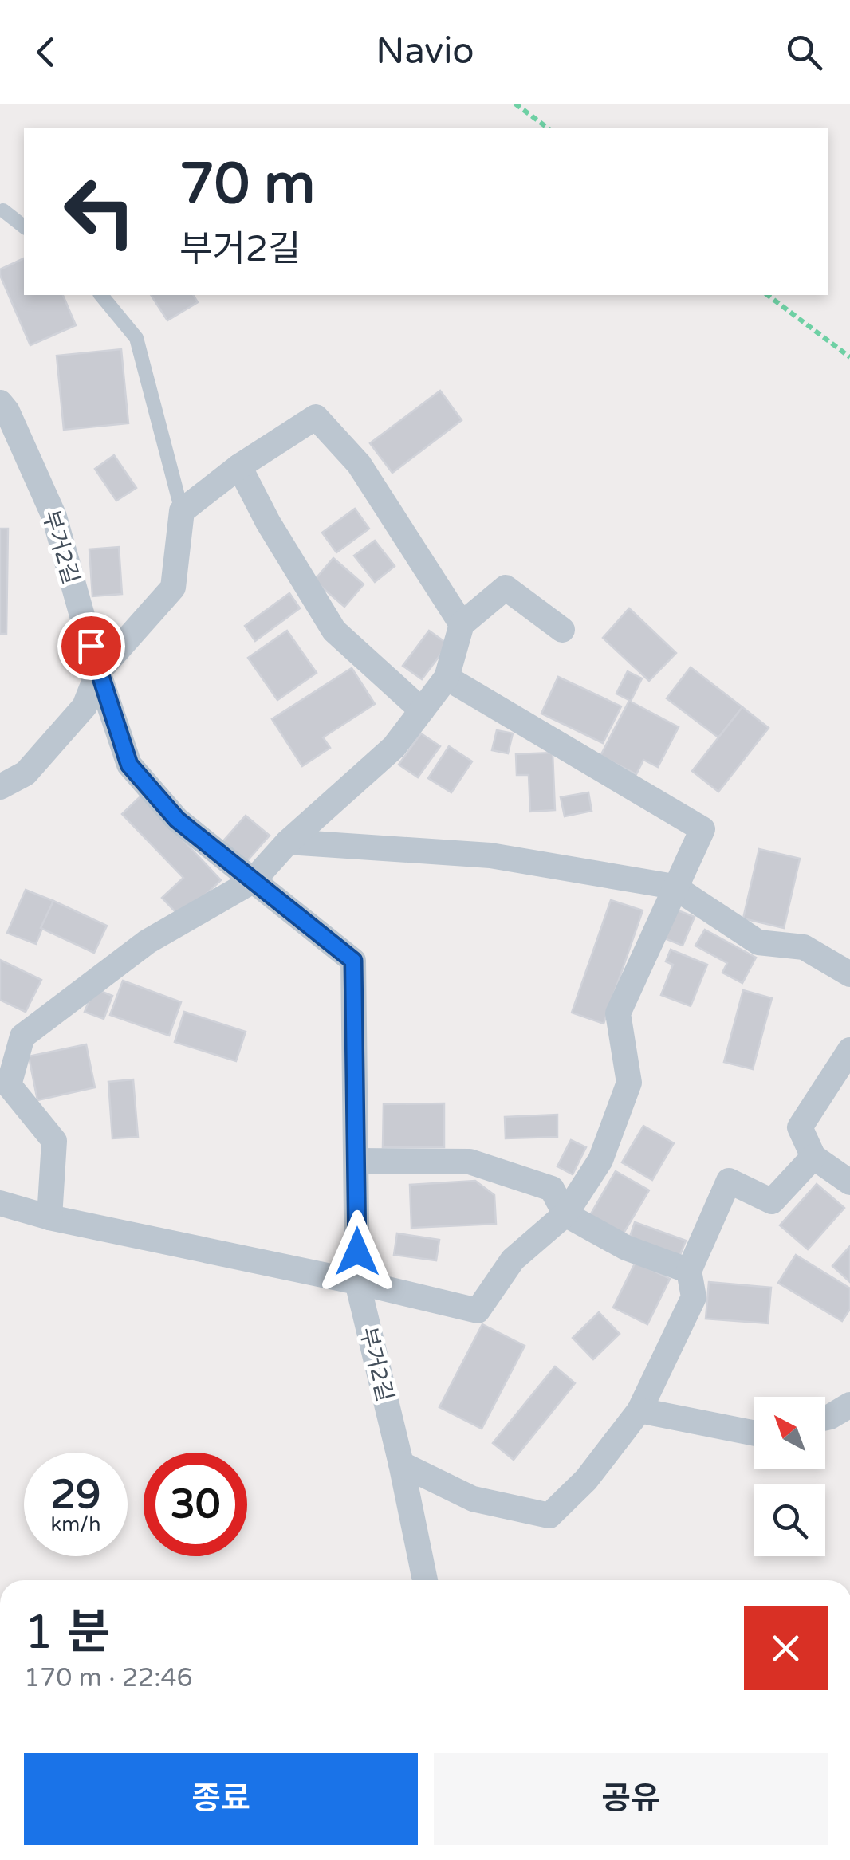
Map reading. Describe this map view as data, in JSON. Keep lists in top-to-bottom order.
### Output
{
  "streets": {
    "street": ["부거2길"]
  },
  "north": "top left",
  "page": {
    "header": "Navio",
    "turn": ["70 m", "부거2길"],
    "speed": "29 km/h",
    "limit": "30",
    "heading": ["1 분", "170 m · 22:46"],
    "buttons": ["종료", "공유"]
  }
}
